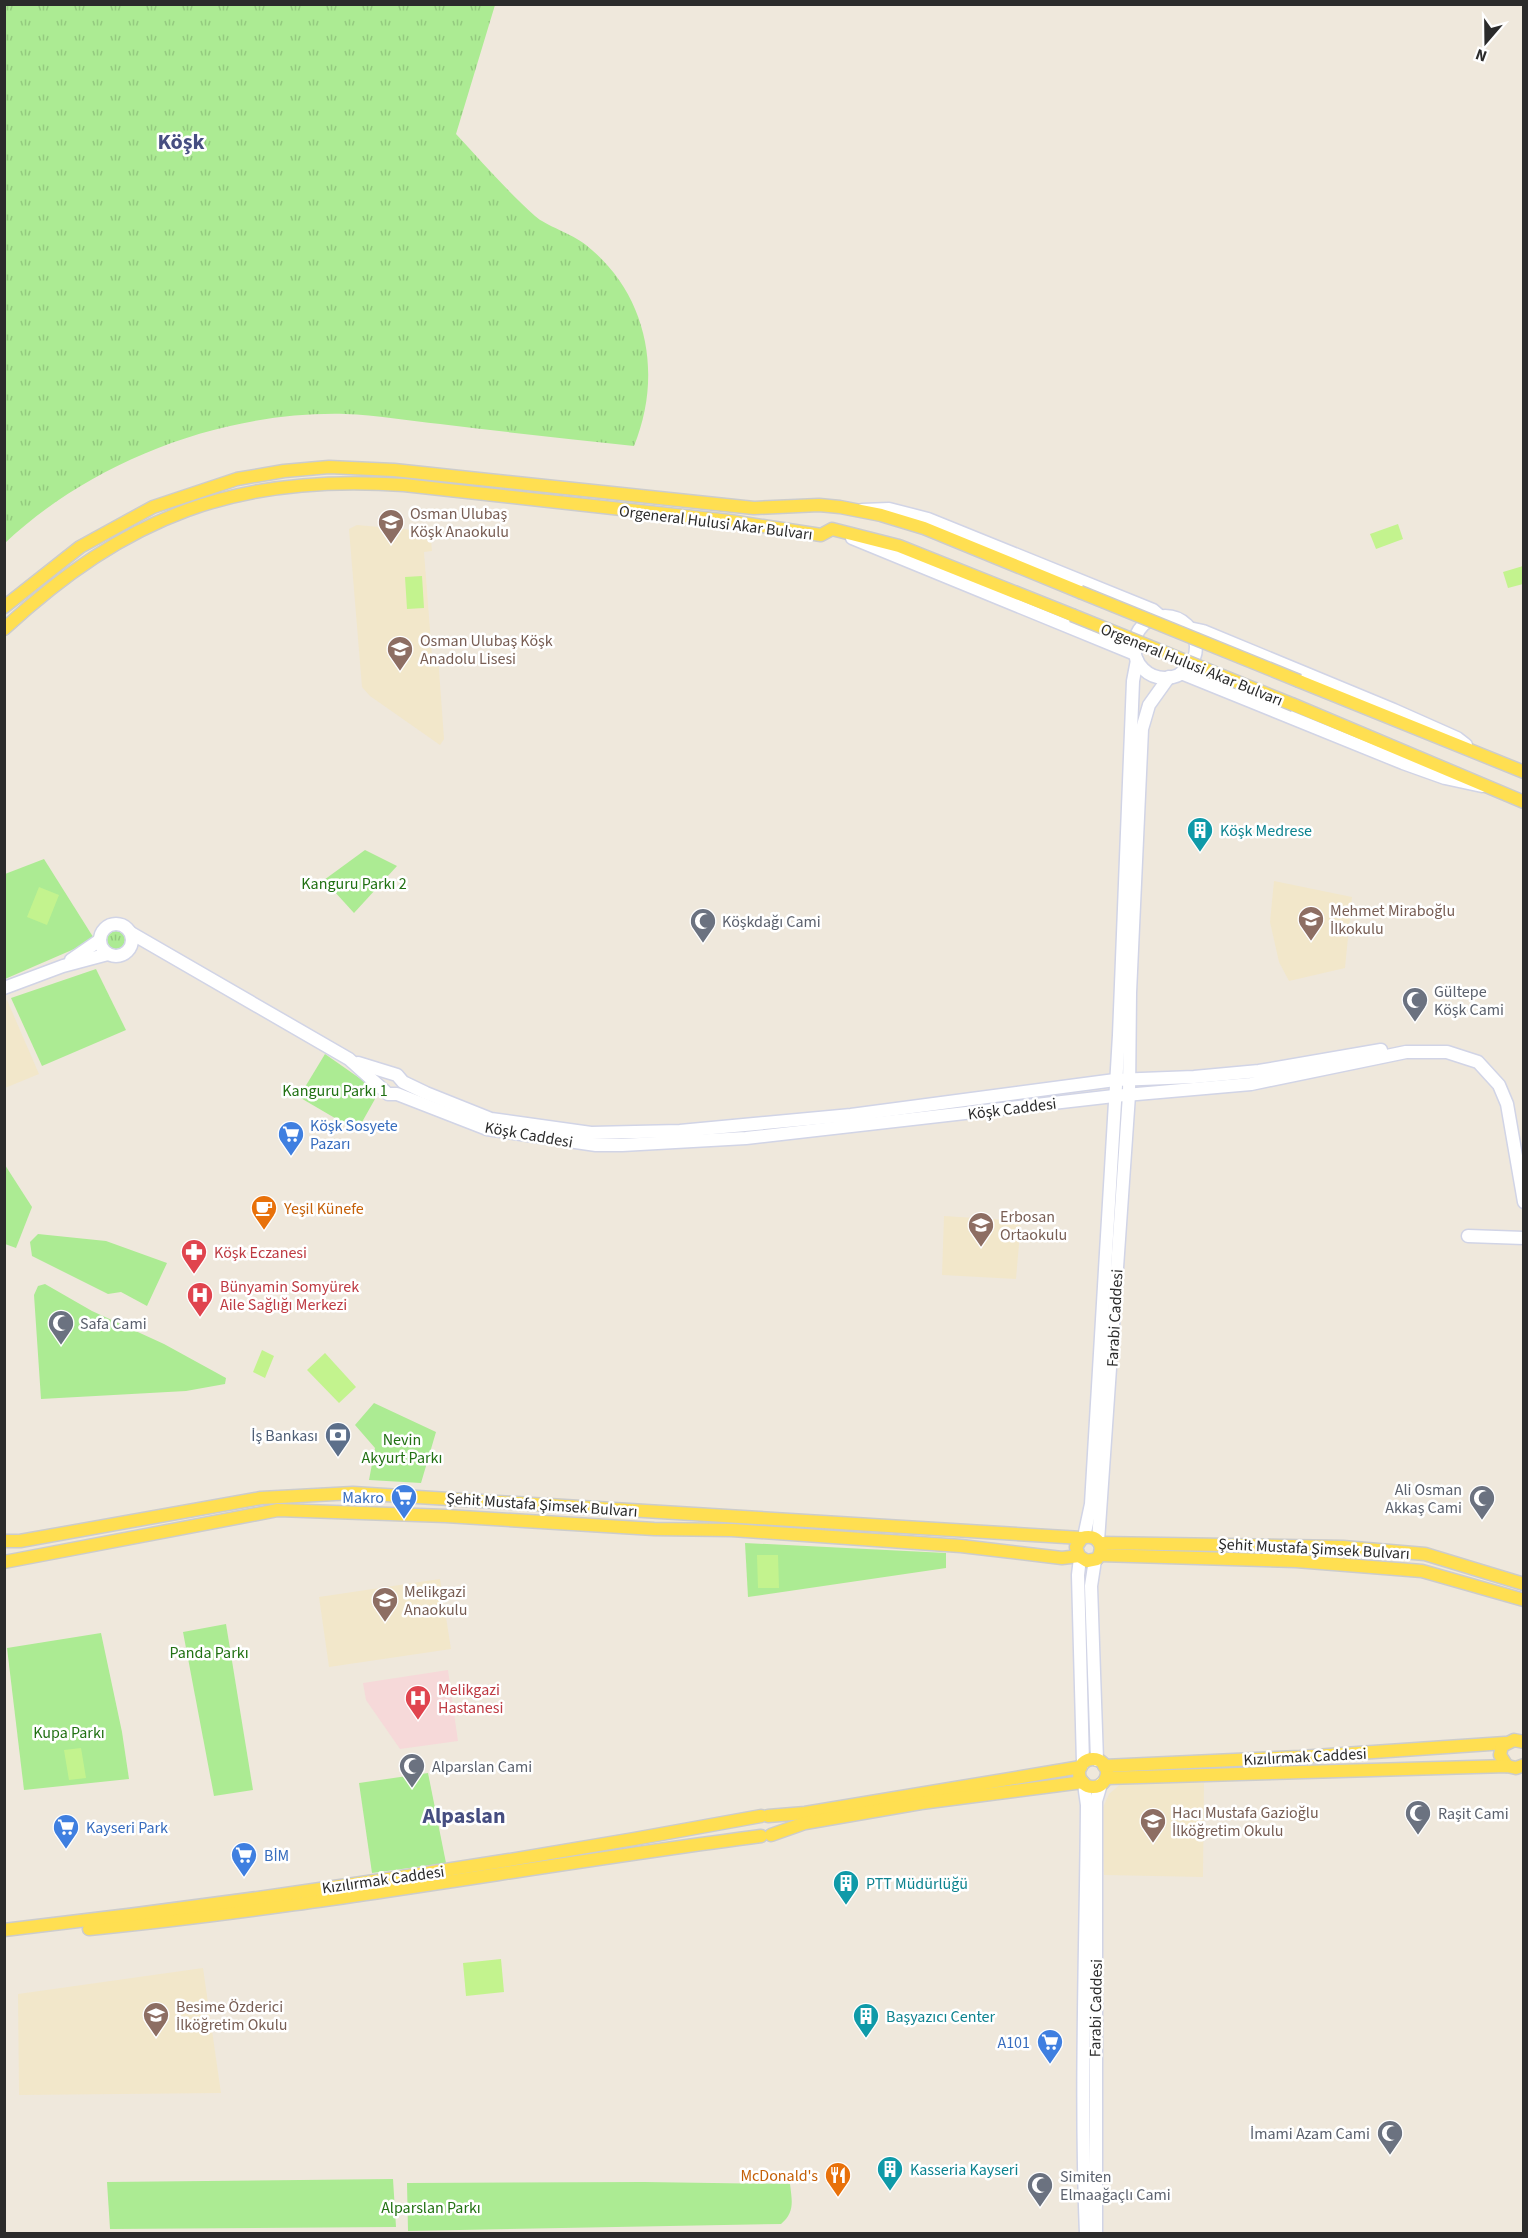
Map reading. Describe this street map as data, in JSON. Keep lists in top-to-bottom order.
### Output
{
  "streets": {
    "main road": ["Orgeneral Hulusi Akar Bulvarı", "Şehit Mustafa Şimsek Bulvarı", "Kızılırmak Caddesi"],
    "street": ["Köşk Caddesi", "Farabi Caddesi"]
  },
  "crossings": [
    ["Köşk Caddesi", "Farabi Caddesi"],
    ["Farabi Caddesi", "Şehit Mustafa Şimsek Bulvarı"],
    ["Farabi Caddesi", "Kızılırmak Caddesi"]
  ],
  "districts": ["Köşk", "Alpaslan"],
  "parks": [
    "Kanguru Parkı 2",
    "Kanguru Parkı 1",
    "Nevin Akyurt Parkı",
    "Panda Parkı",
    "Kupa Parkı",
    "Alparslan Parkı"
  ],
  "places": {
    "school or university": [
      "Osman Ulubaş Köşk Anaokulu",
      "Osman Ulubaş Köşk Anadolu Lisesi",
      "Mehmet Miraboğlu İlkokulu",
      "Erbosan Ortaokulu",
      "Melikgazi Anaokulu",
      "Hacı Mustafa Gazioğlu İlköğretim Okulu",
      "Besime Özderici İlköğretim Okulu"
    ],
    "building": [
      "Köşk Medrese",
      "PTT Müdürlüğü",
      "Başyazıcı Center",
      "Kasseria Kayseri"
    ],
    "mosque": [
      "Köşkdağı Cami",
      "Gültepe Köşk Cami",
      "Safa Cami",
      "Ali Osman Akkaş Cami",
      "Alparslan Cami",
      "Raşit Cami",
      "İmami Azam Cami",
      "Simiten Elmaağaçlı Cami"
    ],
    "supermarket": [
      "Köşk Sosyete Pazarı",
      "Makro",
      "Kayseri Park",
      "BİM",
      "A101"
    ],
    "cafe": ["Yeşil Künefe"],
    "pharmacy": ["Köşk Eczanesi"],
    "hospital": ["Bünyamin Somyürek Aile Sağlığı Merkezi", "Melikgazi Hastanesi"],
    "bank": ["İş Bankası"],
    "restaurant": ["McDonald's"]
  },
  "north": "bottom"
}
